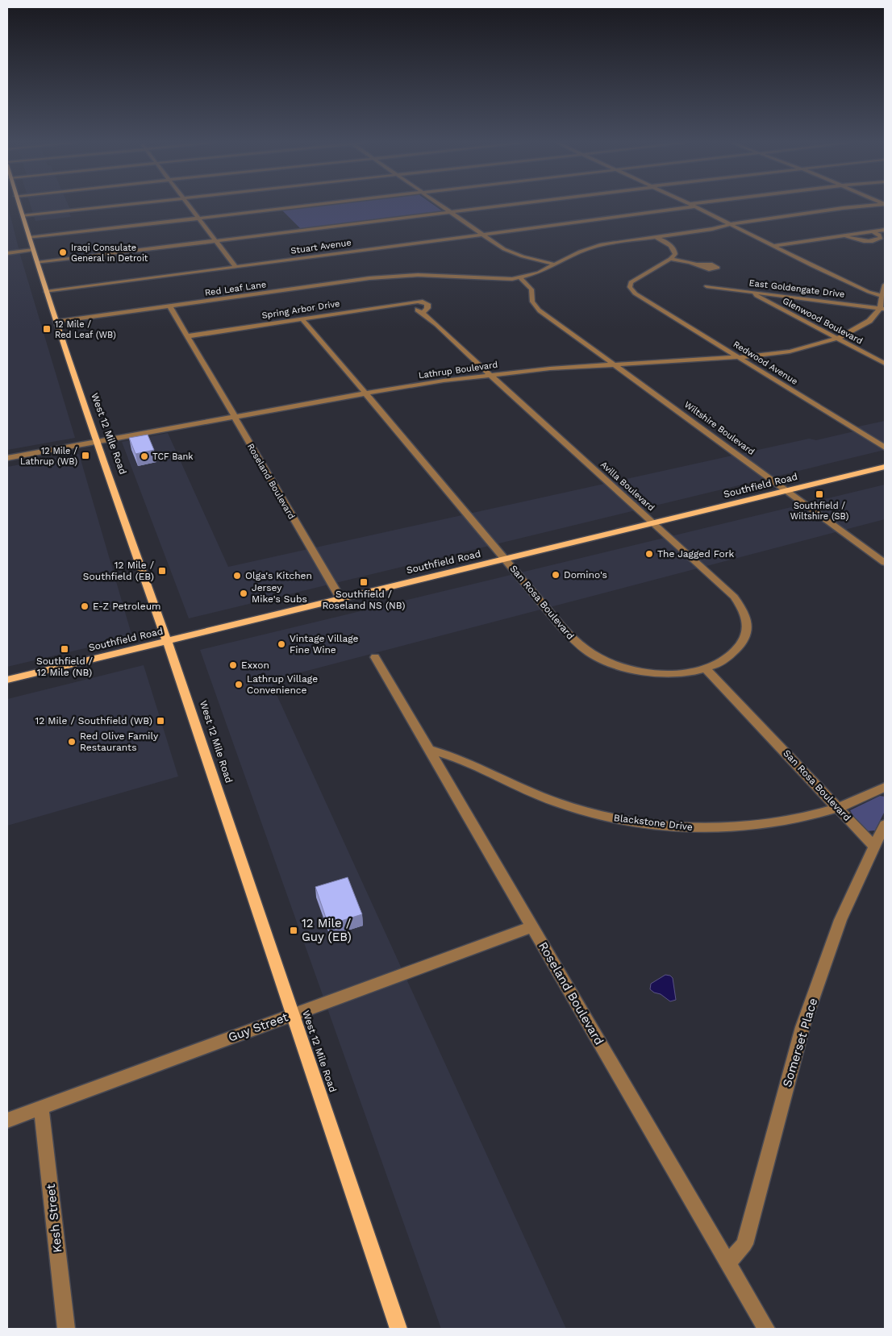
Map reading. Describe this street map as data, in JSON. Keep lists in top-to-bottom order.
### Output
{
  "streets": {
    "main road": ["West 12 Mile Road", "Southfield Road"],
    "street": [
      "Stuart Avenue",
      "Red Leaf Lane",
      "East Goldengate Drive",
      "Spring Arbor Drive",
      "Glenwood Boulevard",
      "Redwood Avenue",
      "Lathrup Boulevard",
      "Wiltshire Boulevard",
      "Roseland Boulevard",
      "Avilla Boulevard",
      "San Rosa Boulevard",
      "Blackstone Drive",
      "Guy Street",
      "Somerset Place",
      "Kesh Street"
    ]
  },
  "crossings": [
    ["Stuart Avenue", "West 12 Mile Road"],
    ["Red Leaf Lane", "Wiltshire Boulevard"],
    ["Red Leaf Lane", "West 12 Mile Road"],
    ["Red Leaf Lane", "Roseland Boulevard"],
    ["East Goldengate Drive", "Glenwood Boulevard"],
    ["East Goldengate Drive", "Lathrup Boulevard"],
    ["Spring Arbor Drive", "Roseland Boulevard"],
    ["Spring Arbor Drive", "Avilla Boulevard"],
    ["Spring Arbor Drive", "San Rosa Boulevard"],
    ["Glenwood Boulevard", "Lathrup Boulevard"],
    ["Redwood Avenue", "Lathrup Boulevard"],
    ["Lathrup Boulevard", "Wiltshire Boulevard"],
    ["Lathrup Boulevard", "West 12 Mile Road"],
    ["Lathrup Boulevard", "Roseland Boulevard"],
    ["Lathrup Boulevard", "Avilla Boulevard"],
    ["Lathrup Boulevard", "San Rosa Boulevard"],
    ["Wiltshire Boulevard", "Southfield Road"],
    ["West 12 Mile Road", "Southfield Road"],
    ["West 12 Mile Road", "Guy Street"],
    ["Roseland Boulevard", "Southfield Road"],
    ["Roseland Boulevard", "Blackstone Drive"],
    ["Roseland Boulevard", "Guy Street"],
    ["Roseland Boulevard", "Somerset Place"],
    ["Southfield Road", "Avilla Boulevard"],
    ["Southfield Road", "San Rosa Boulevard"],
    ["Avilla Boulevard", "San Rosa Boulevard"],
    ["San Rosa Boulevard", "Blackstone Drive"],
    ["San Rosa Boulevard", "Somerset Place"],
    ["Guy Street", "Kesh Street"]
  ],
  "places": {
    "other": [
      "Iraqi Consulate General in Detroit",
      "TCF Bank",
      "The Jagged Fork",
      "Domino's",
      "Olga's Kitchen",
      "Jersey Mike's Subs",
      "E-Z Petroleum",
      "Vintage Village Fine Wine",
      "Exxon",
      "Lathrup Village Convenience",
      "Red Olive Family Restaurants"
    ],
    "transit": [
      "12 Mile / Red Leaf (WB)",
      "12 Mile / Lathrup (WB)",
      "Southfield / Wiltshire (SB)",
      "12 Mile / Southfield (EB)",
      "Southfield / Roseland NS (NB)",
      "Southfield / 12 Mile (NB)",
      "12 Mile / Southfield (WB)",
      "12 Mile / Guy (EB)"
    ]
  }
}
